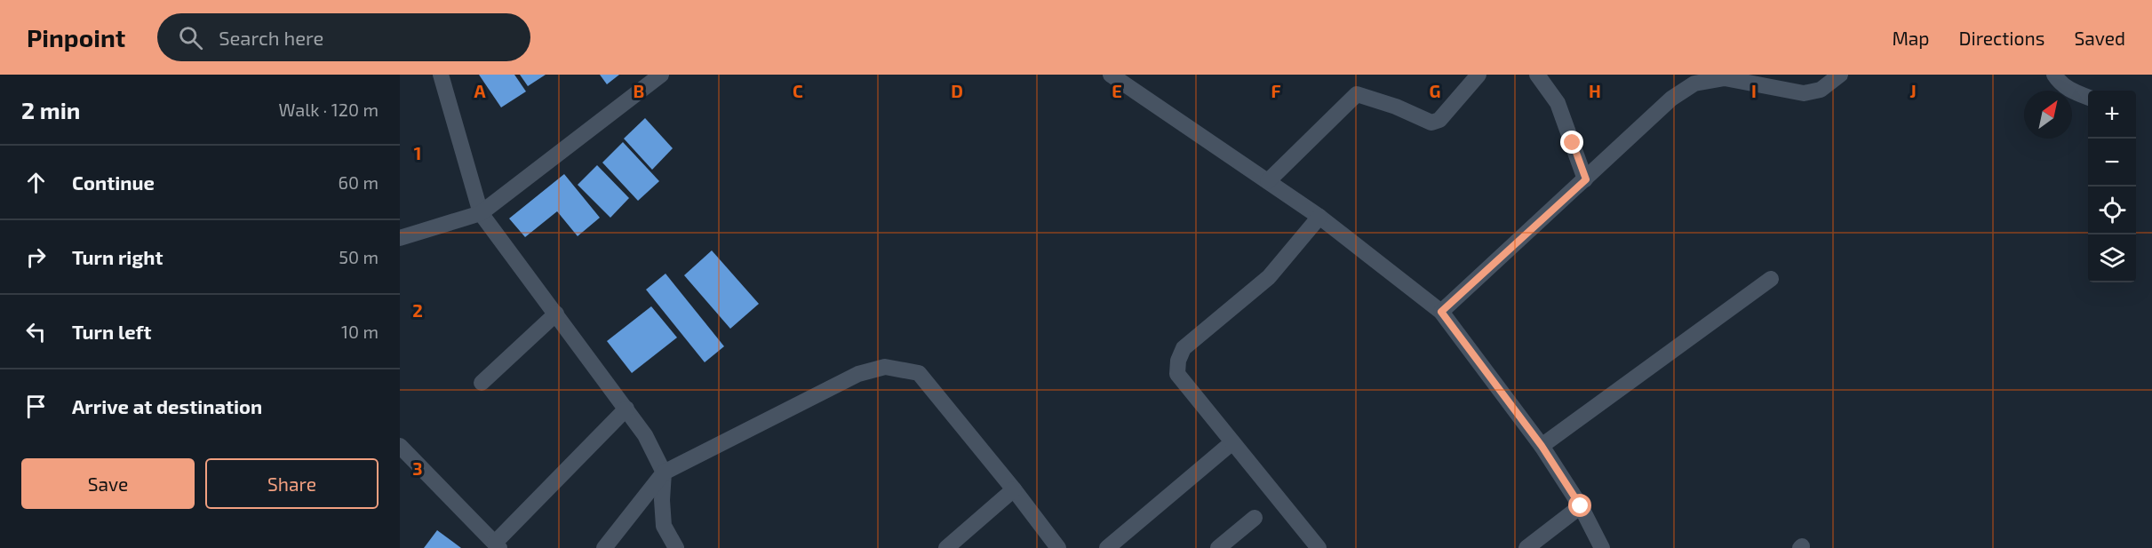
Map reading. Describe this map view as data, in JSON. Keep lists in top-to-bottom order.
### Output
{
  "north": "top right",
  "page": {
    "header": "Pinpoint",
    "search": "Search here",
    "nav": ["Map", "Directions", "Saved"],
    "heading": ["2 min", "Walk · 120 m"],
    "map_buttons": ["+", "−"],
    "list": [
      ["Continue", "60 m"],
      ["Turn right", "50 m"],
      ["Turn left", "10 m"],
      "Arrive at destination"
    ],
    "buttons": ["Save", "Share"]
  },
  "grid": {
    "columns": [
      "A",
      "B",
      "C",
      "D",
      "E",
      "F",
      "G",
      "H",
      "I",
      "J"
    ],
    "rows": ["1", "2", "3"]
  }
}
